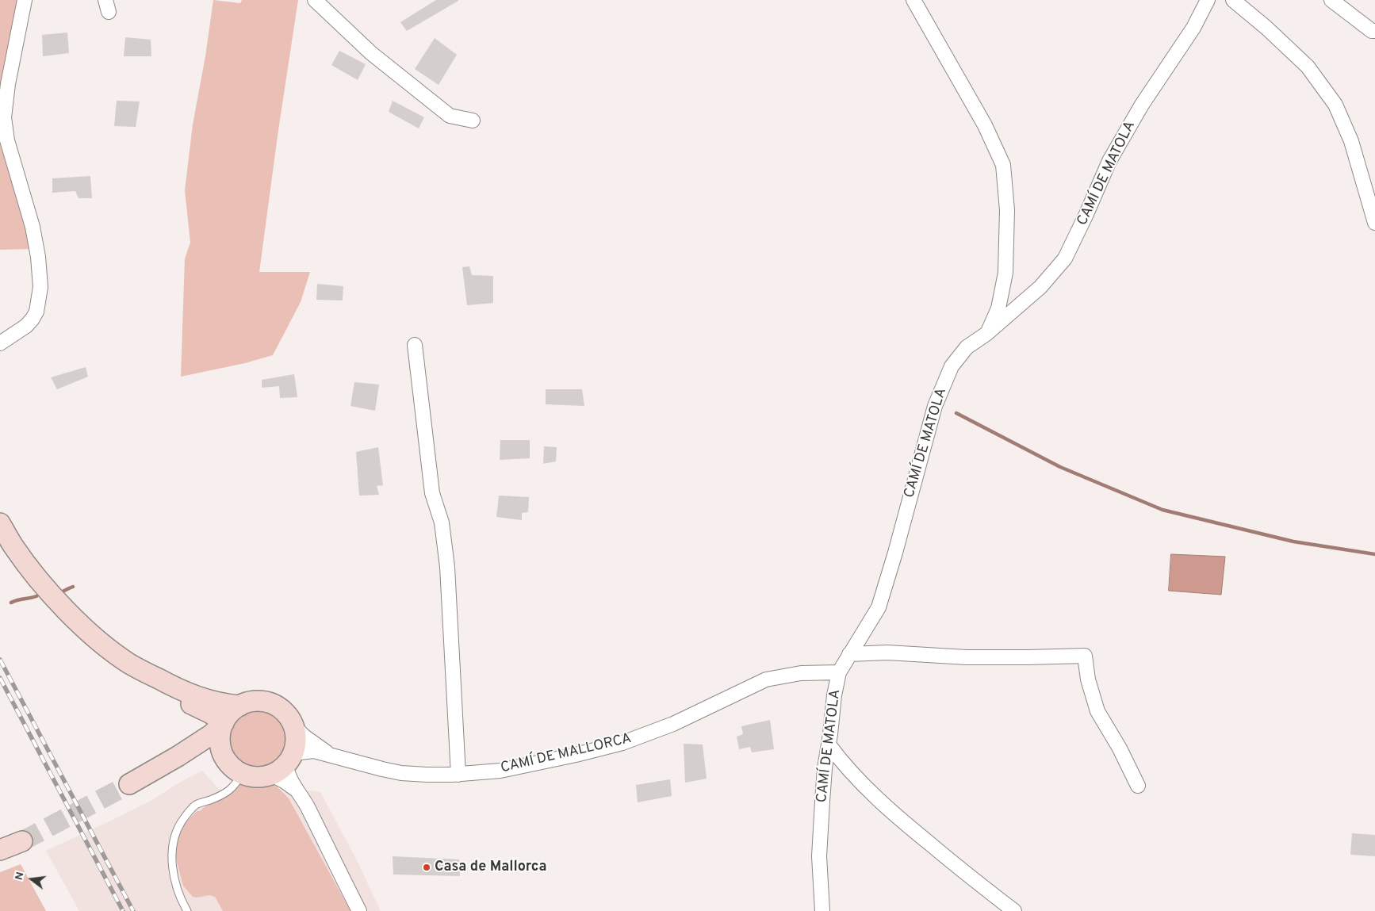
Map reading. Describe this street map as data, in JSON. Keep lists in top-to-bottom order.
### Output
{
  "streets": {
    "street": ["CAMÍ DE MATOLA", "CAMÍ DE MALLORCA"]
  },
  "crossings": [
    ["CAMÍ DE MATOLA", "CAMÍ DE MALLORCA"]
  ],
  "places": ["Casa de Mallorca"],
  "north": "left"
}
